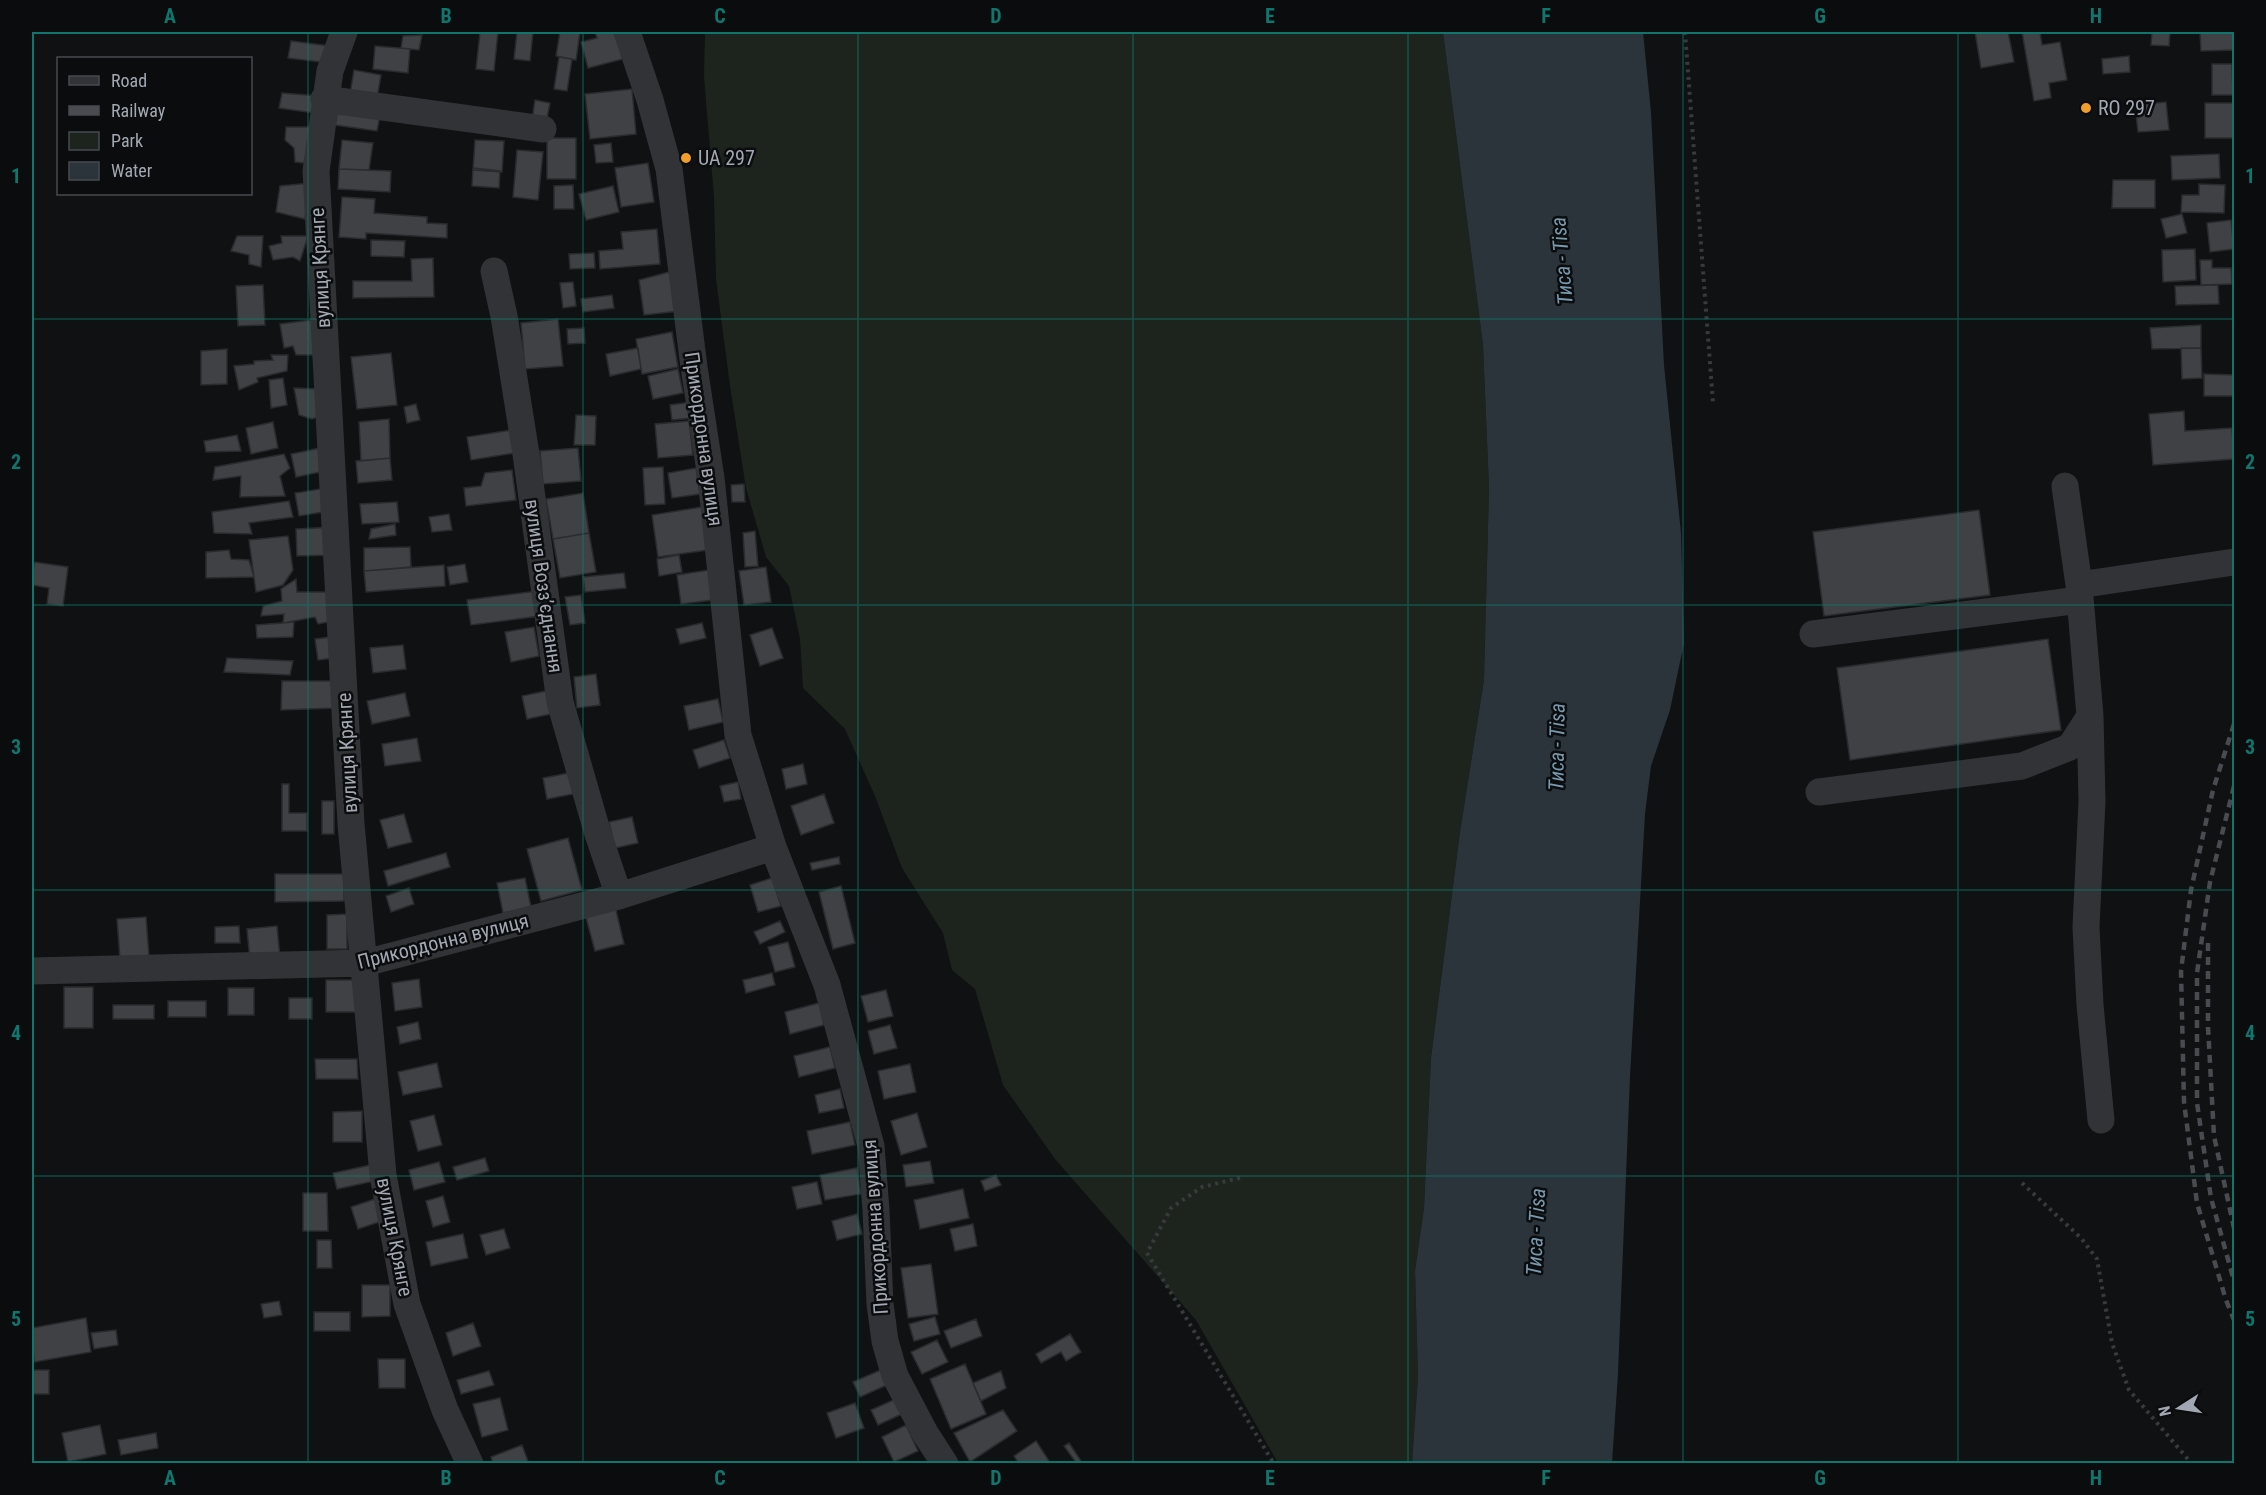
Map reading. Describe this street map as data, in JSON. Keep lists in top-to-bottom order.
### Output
{
  "streets": {
    "street": ["вулиця Крянге", "Прикордонна вулиця", "вулиця Воззʼєднання"]
  },
  "crossings": [
    ["вулиця Крянге", "Прикордонна вулиця"],
    ["Прикордонна вулиця", "вулиця Воззʼєднання"]
  ],
  "water": ["Тиса - Tisa"],
  "places": ["RO 297", "UA 297"],
  "legend": [
    "Road",
    "Railway",
    "Park",
    "Water"
  ],
  "north": "left",
  "grid": {
    "columns": [
      "A",
      "B",
      "C",
      "D",
      "E",
      "F",
      "G",
      "H"
    ],
    "rows": [
      "1",
      "2",
      "3",
      "4",
      "5"
    ]
  }
}
